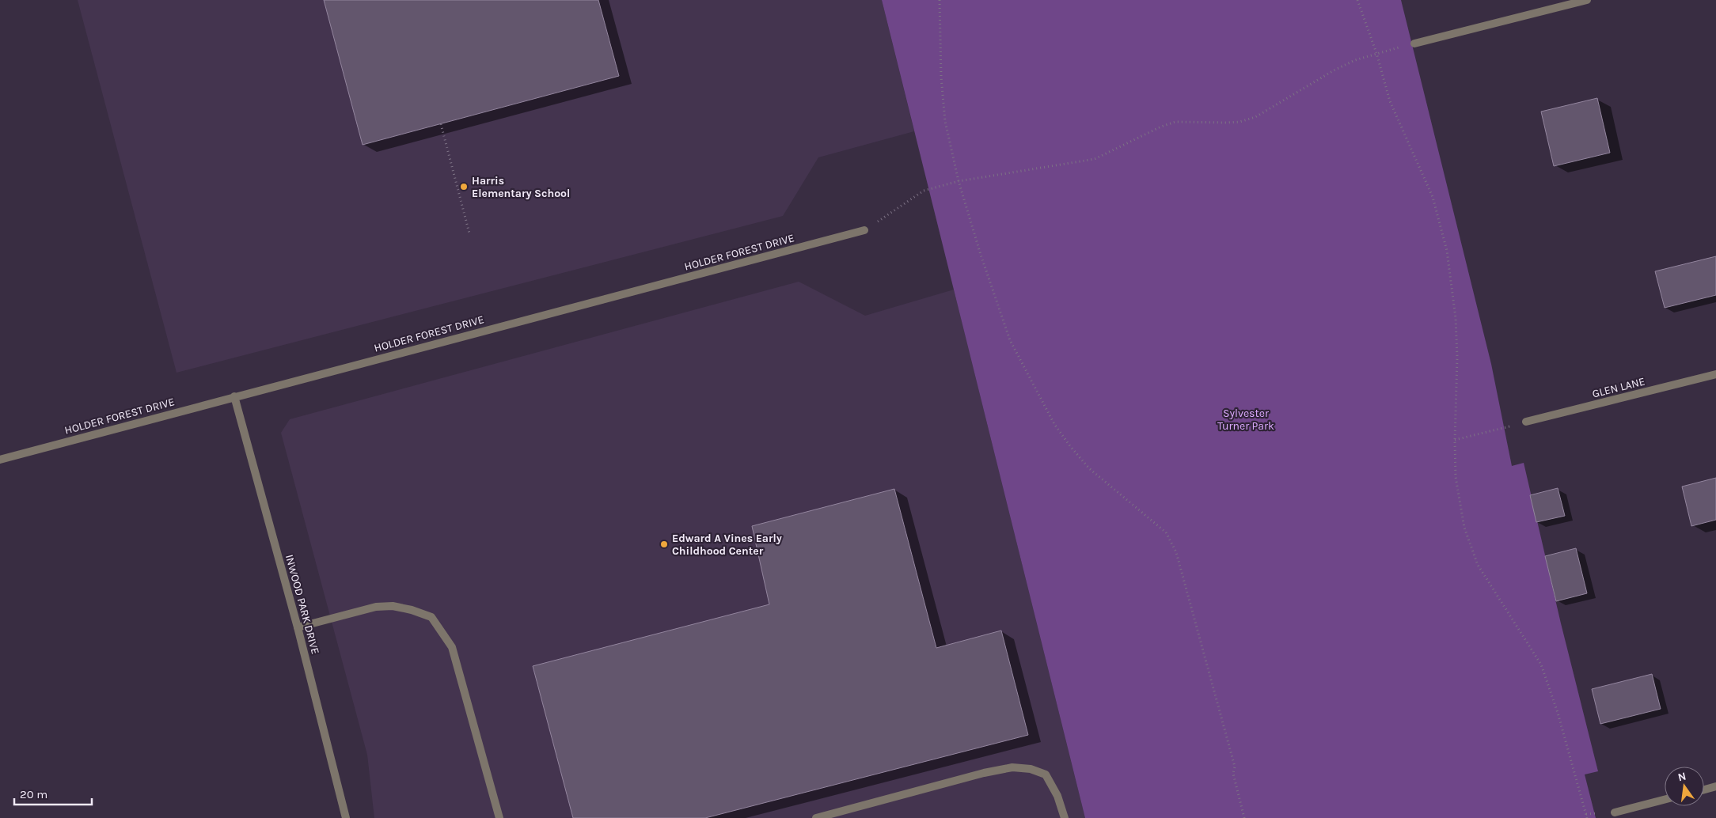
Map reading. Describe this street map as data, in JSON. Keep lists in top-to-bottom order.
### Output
{
  "streets": {
    "street": ["HOLDER FOREST DRIVE", "GLEN LANE", "INWOOD PARK DRIVE"]
  },
  "crossings": [
    ["HOLDER FOREST DRIVE", "INWOOD PARK DRIVE"]
  ],
  "parks": ["Sylvester Turner Park"],
  "places": ["Harris Elementary School", "Edward A Vines Early Childhood Center"],
  "scale_bar": "20 m",
  "north": "top"
}
